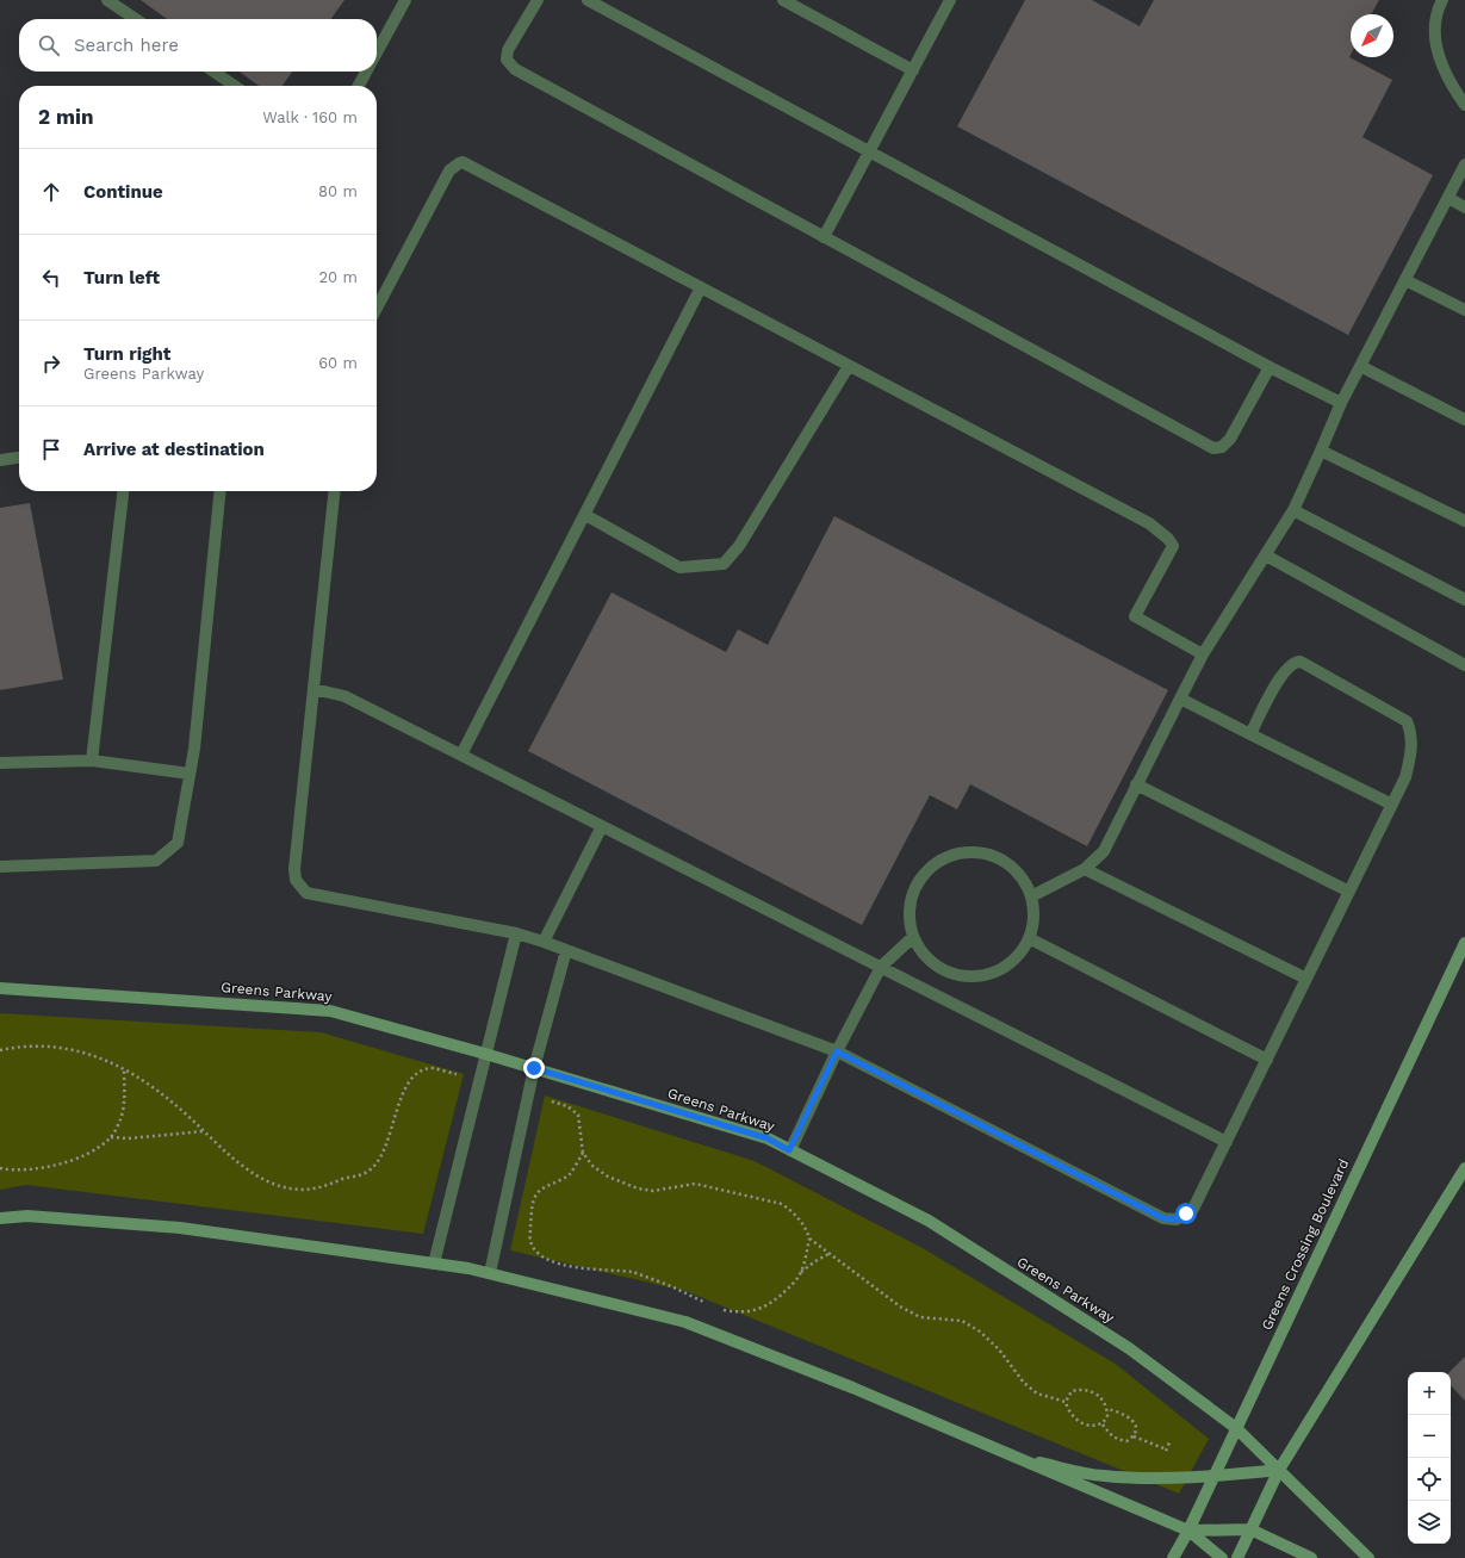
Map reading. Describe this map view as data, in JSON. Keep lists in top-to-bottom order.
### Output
{
  "streets": {
    "street": ["Greens Parkway", "Greens Crossing Boulevard"]
  },
  "crossings": [
    ["Greens Parkway", "Greens Crossing Boulevard"]
  ],
  "north": "bottom left",
  "page": {
    "search": "Search here",
    "heading": ["2 min", "Walk · 160 m"],
    "list": [
      ["Continue", "80 m"],
      ["Turn left", "20 m"],
      ["Turn right", "Greens Parkway", "60 m"],
      "Arrive at destination"
    ],
    "map_buttons": ["+", "−"]
  }
}
